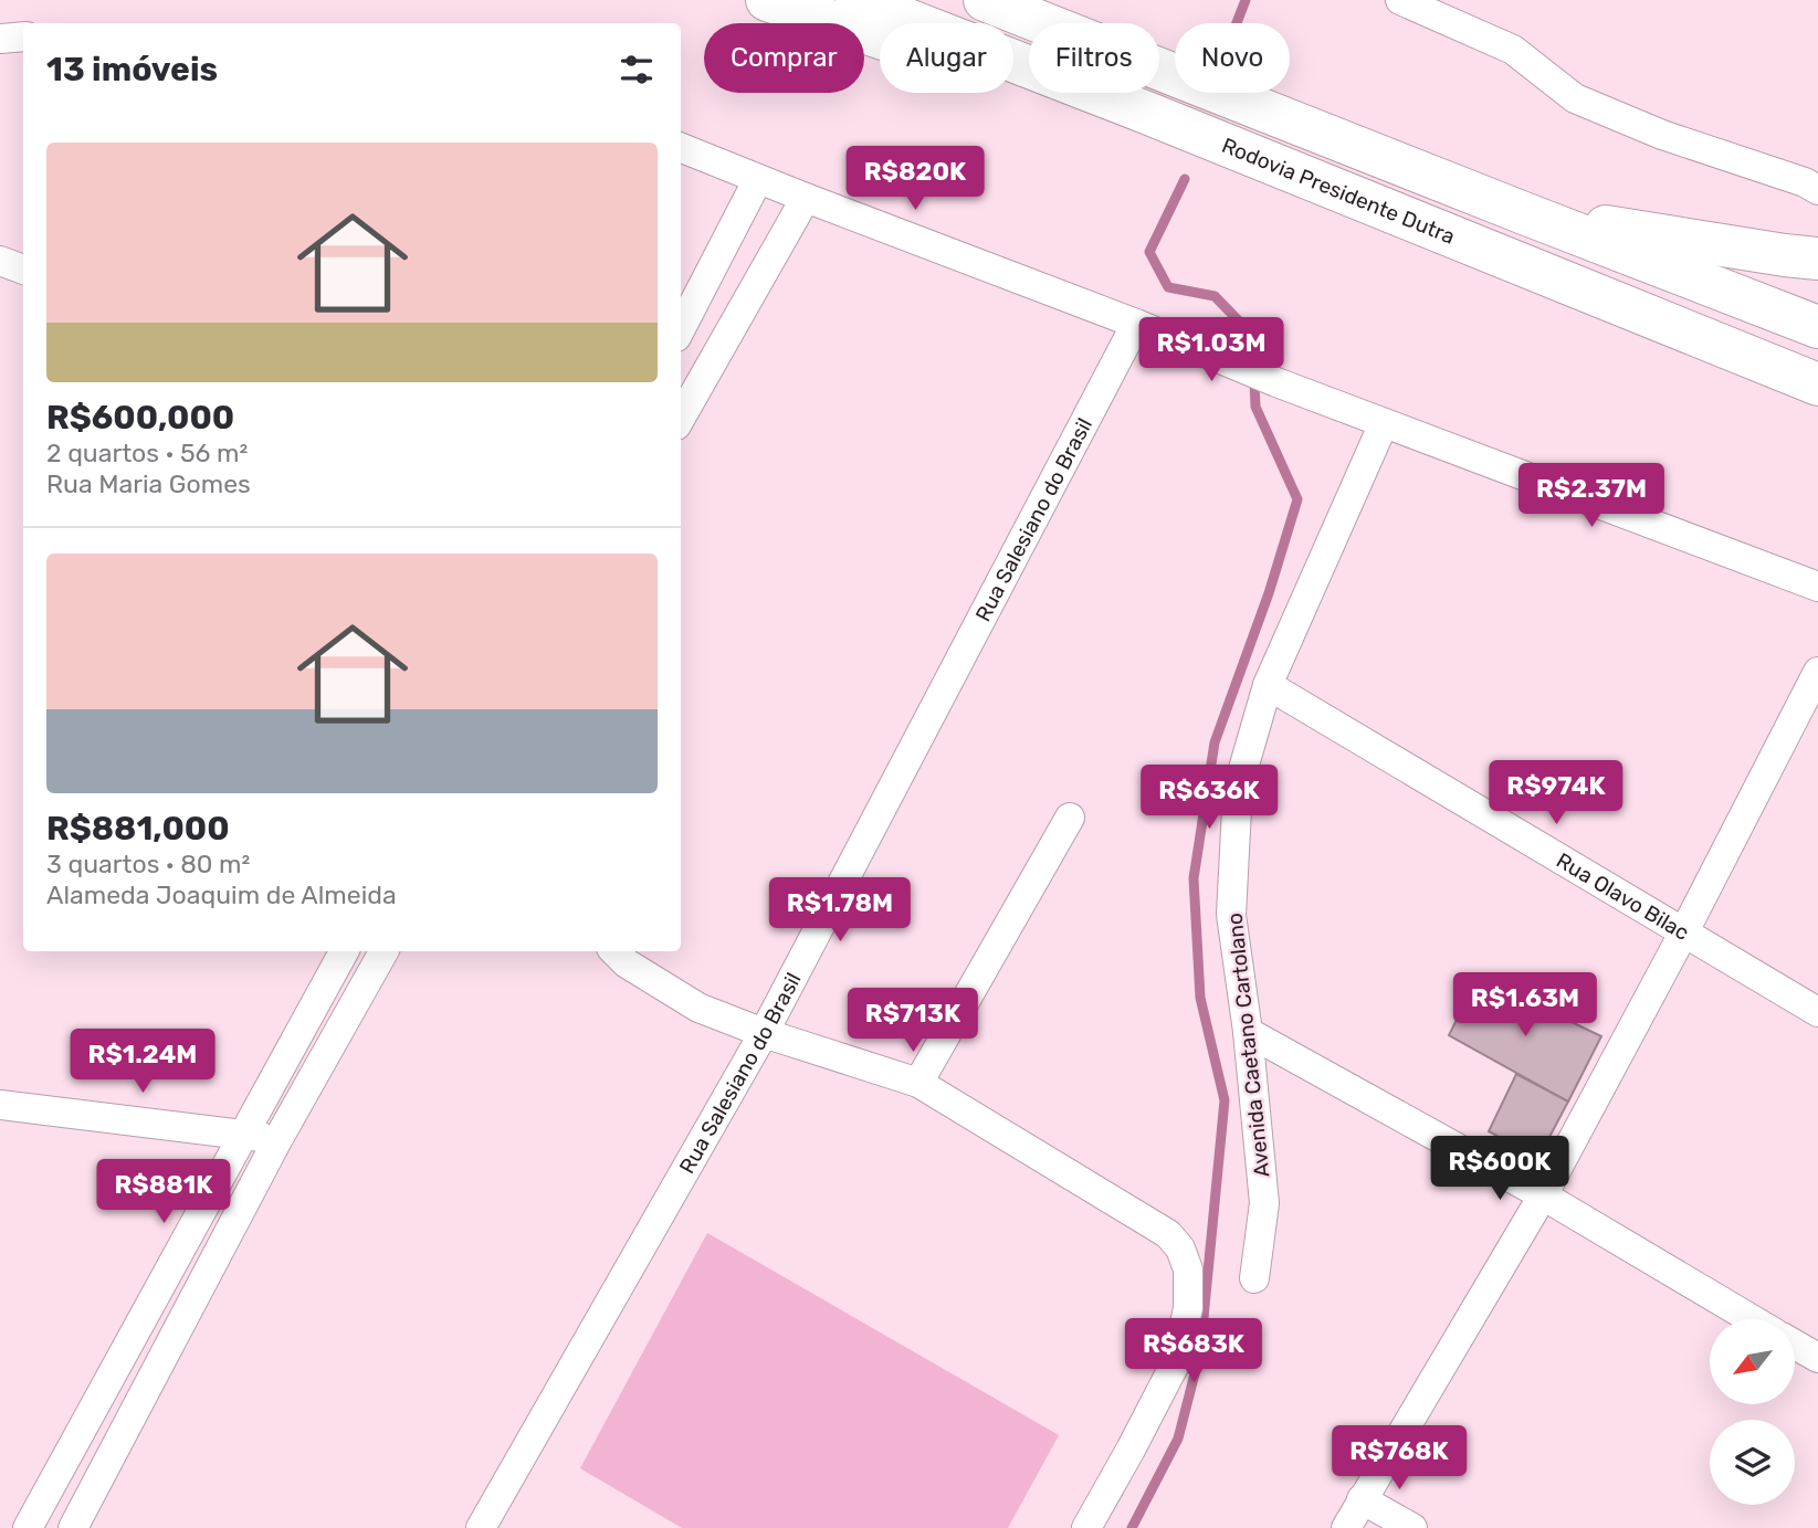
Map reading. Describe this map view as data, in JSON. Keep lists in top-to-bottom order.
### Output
{
  "streets": {
    "highway": ["Rodovia Presidente Dutra"],
    "street": ["Rua Salesiano do Brasil", "Rua Olavo Bilac", "Avenida Caetano Cartolano"]
  },
  "crossings": [
    ["Rua Olavo Bilac", "Avenida Caetano Cartolano"]
  ],
  "north": "bottom left",
  "page": {
    "chip": [
      "Comprar",
      "Alugar",
      "Filtros",
      "Novo"
    ],
    "heading": "13 imóveis",
    "list": [
      {
        "name": "R$600,000",
        "note": "2 quartos · 56 m² · Rua Maria Gomes"
      },
      {
        "name": "R$881,000",
        "note": "3 quartos · 80 m² · Alameda Joaquim de Almeida"
      }
    ],
    "price": [
      "R$820K",
      "R$1.03M",
      "R$2.37M",
      "R$974K",
      "R$636K",
      "R$1.78M",
      "R$1.63M",
      "R$713K",
      "R$1.24M",
      "R$600K",
      "R$881K",
      "R$683K",
      "R$768K"
    ]
  }
}
